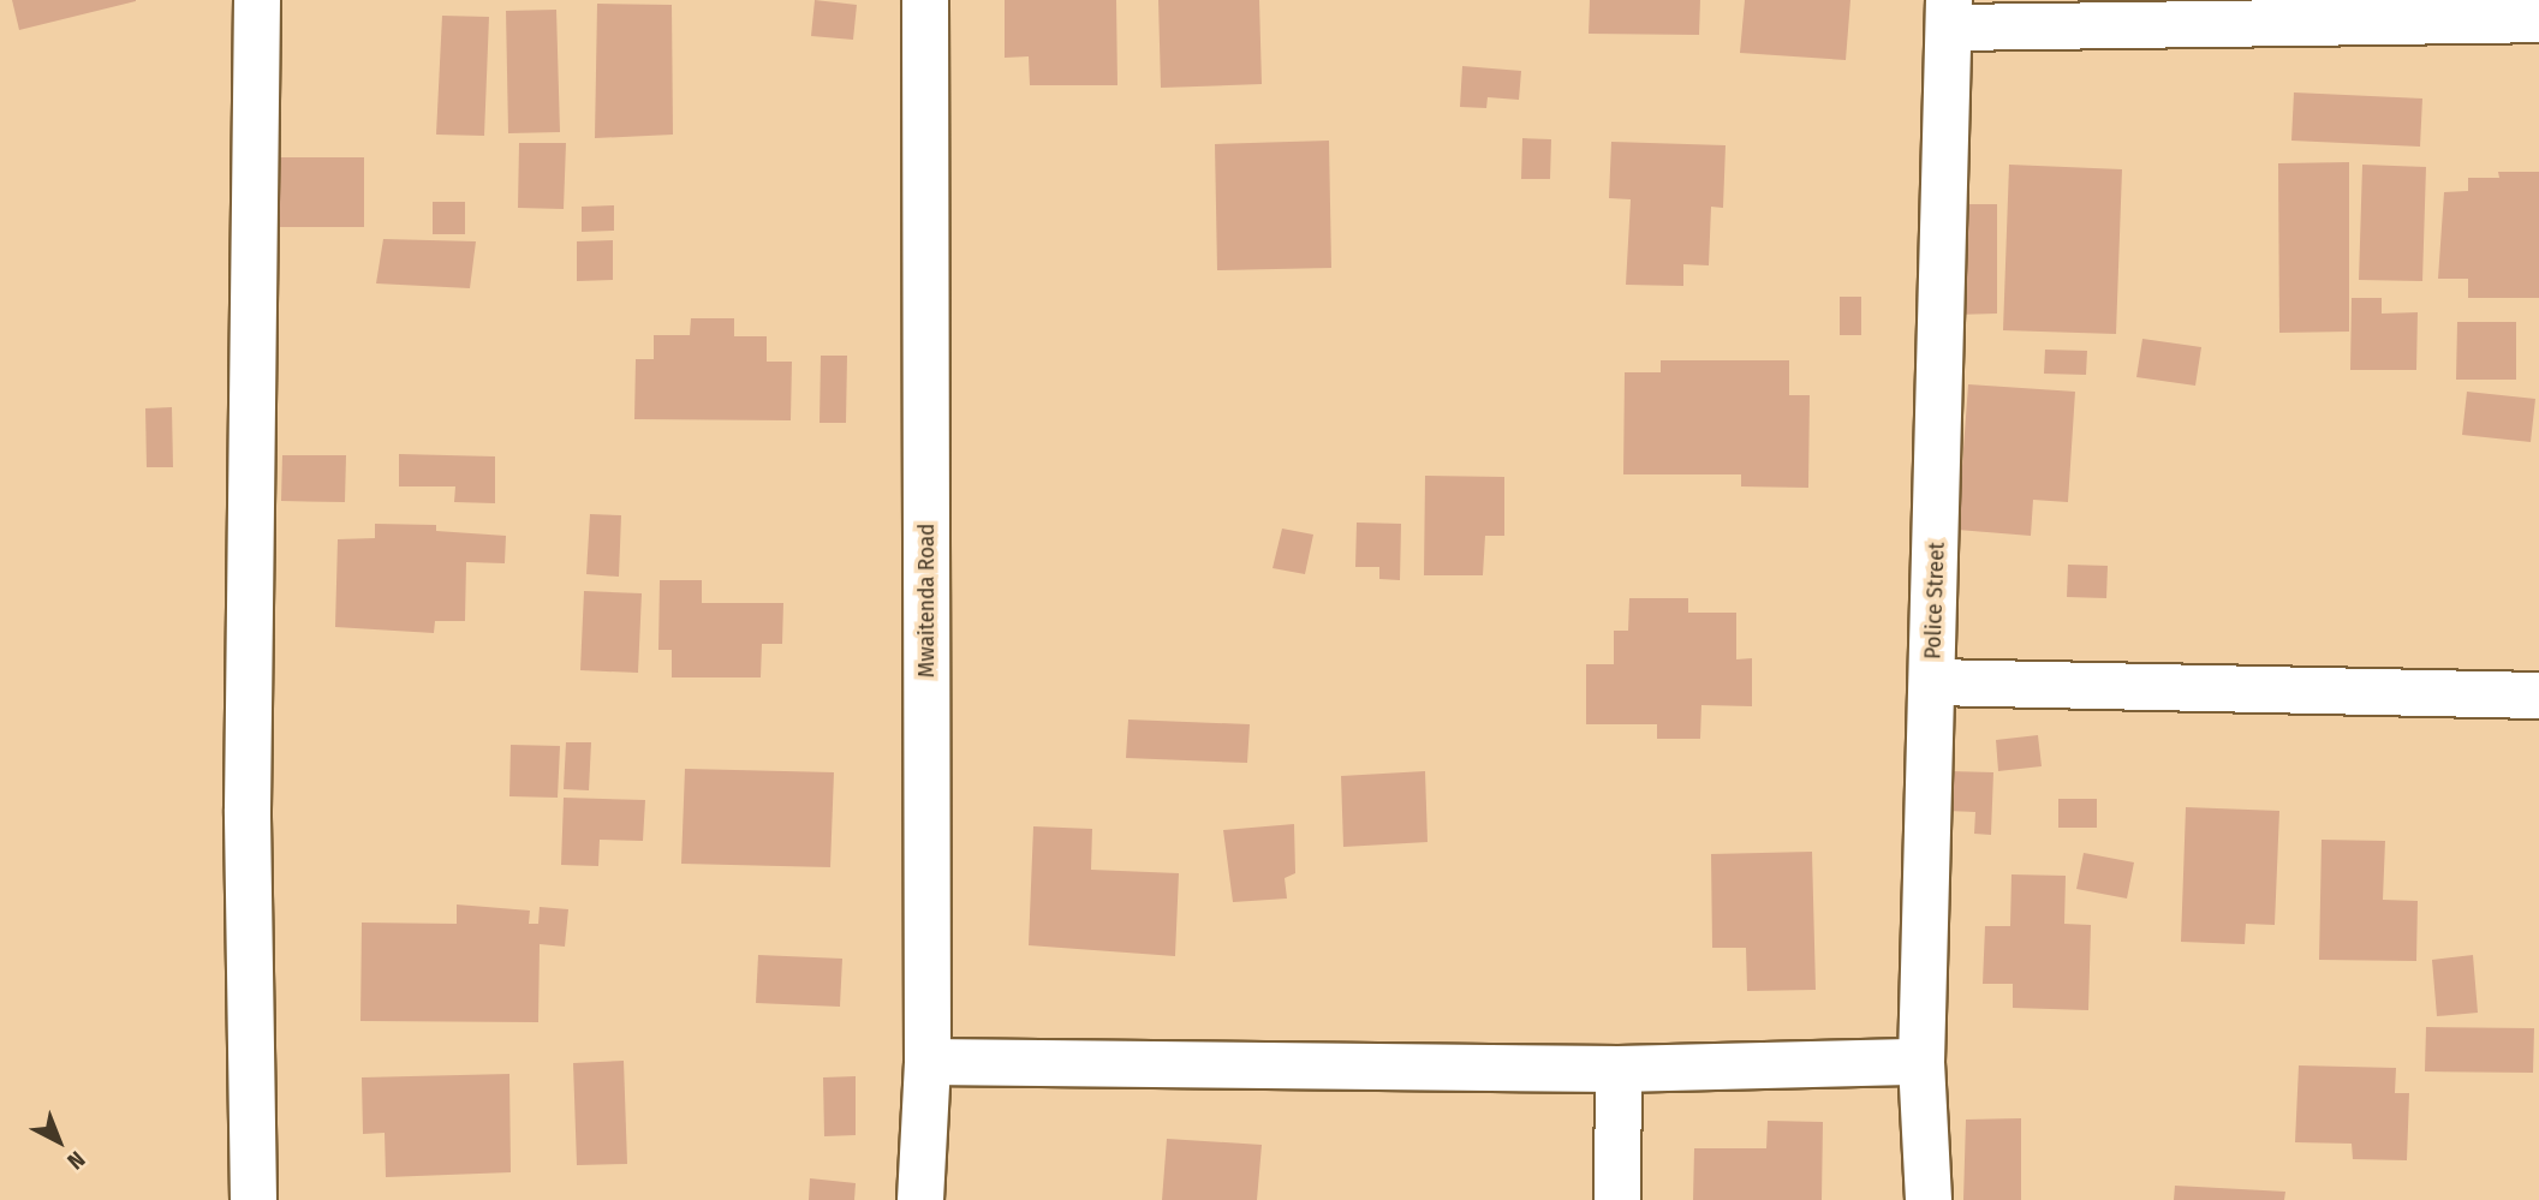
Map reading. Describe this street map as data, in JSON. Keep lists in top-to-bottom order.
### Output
{
  "streets": {
    "street": ["Mwaitenda Road", "Police Street"]
  },
  "north": "bottom right"
}
